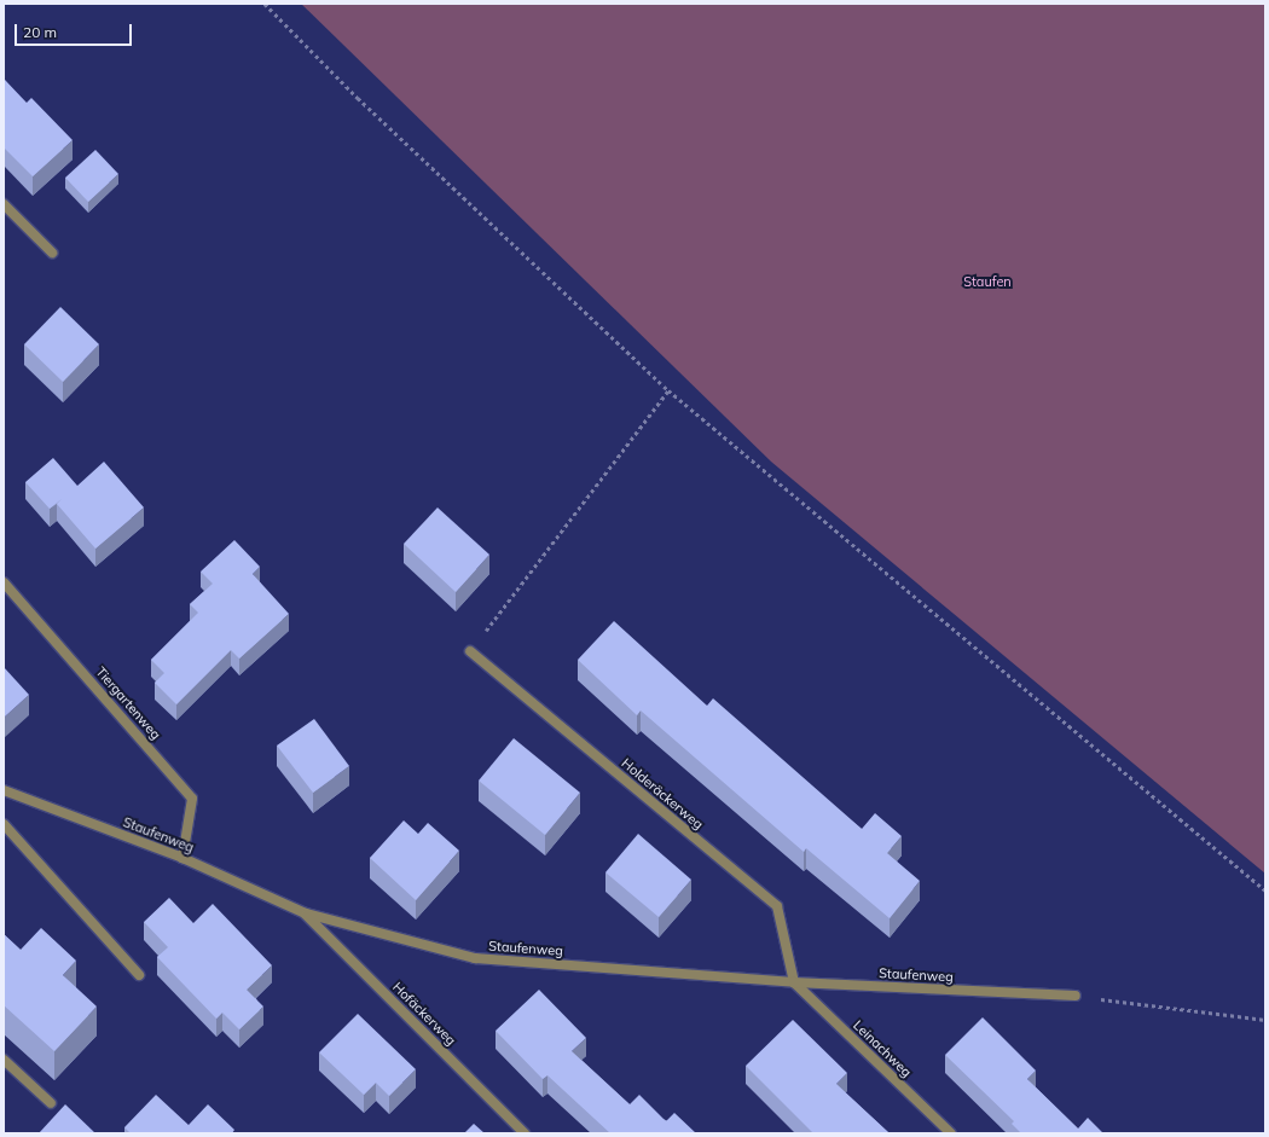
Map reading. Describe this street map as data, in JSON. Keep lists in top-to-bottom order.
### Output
{
  "streets": {
    "street": [
      "Tiergartenweg",
      "Holderäckerweg",
      "Staufenweg",
      "Hofäckerweg",
      "Leinachweg"
    ]
  },
  "crossings": [
    ["Tiergartenweg", "Staufenweg"],
    ["Holderäckerweg", "Staufenweg"],
    ["Holderäckerweg", "Leinachweg"],
    ["Staufenweg", "Hofäckerweg"],
    ["Staufenweg", "Leinachweg"]
  ],
  "parks": ["Staufen"],
  "scale_bar": "20 m"
}
